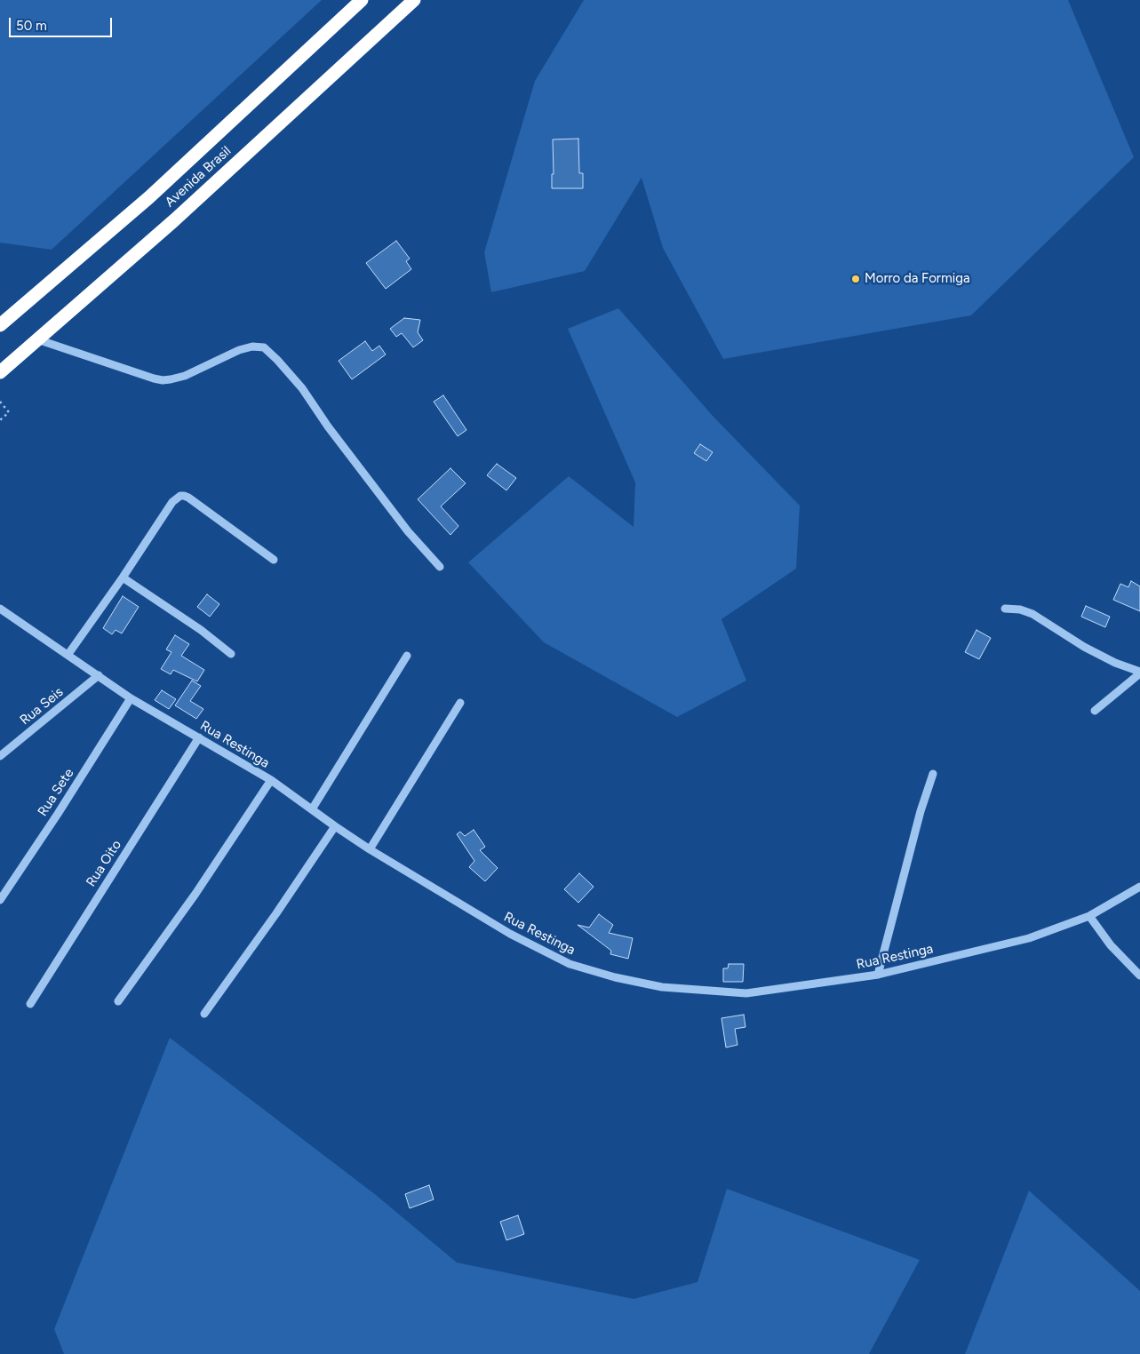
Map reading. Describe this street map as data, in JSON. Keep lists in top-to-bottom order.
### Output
{
  "streets": {
    "highway": ["Avenida Brasil"],
    "street": [
      "Rua Seis",
      "Rua Restinga",
      "Rua Sete",
      "Rua Oito"
    ]
  },
  "crossings": [
    ["Rua Seis", "Rua Restinga"],
    ["Rua Restinga", "Rua Sete"],
    ["Rua Restinga", "Rua Oito"]
  ],
  "places": ["Morro da Formiga"],
  "scale_bar": "50 m"
}
